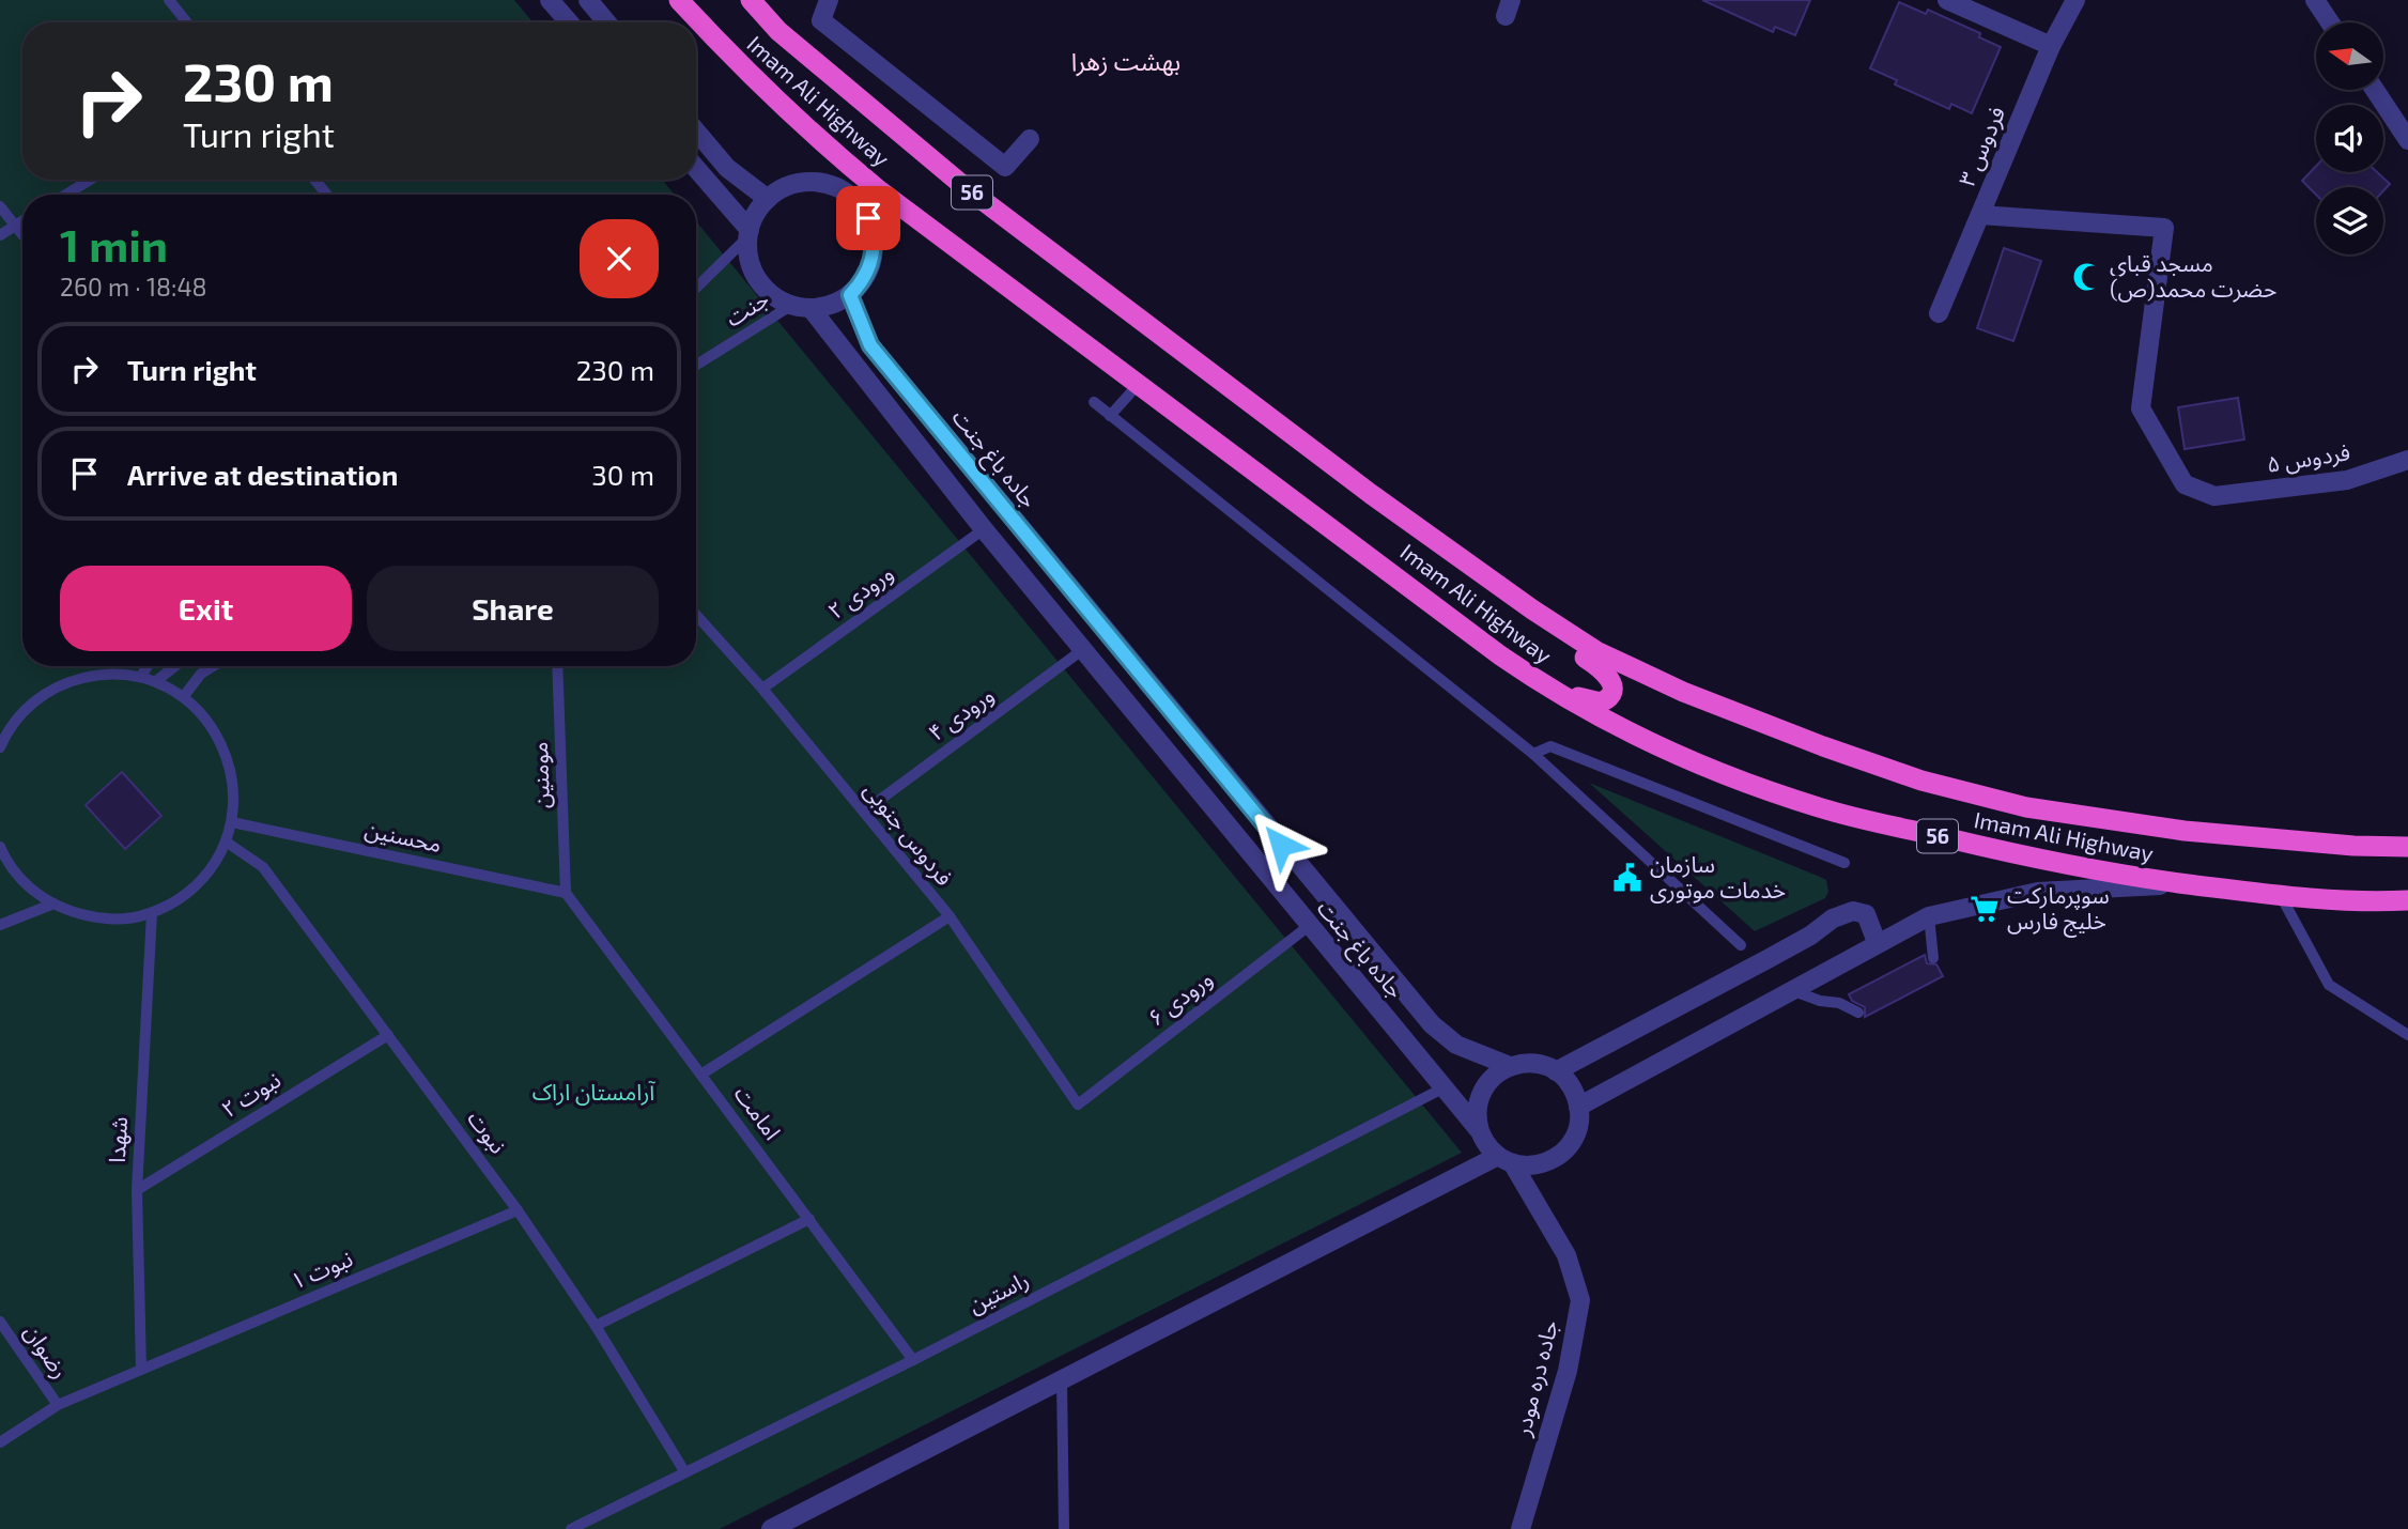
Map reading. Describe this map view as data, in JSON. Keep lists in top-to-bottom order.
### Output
{
  "streets": {
    "highway": ["Imam Ali Highway", "56"],
    "street": [
      "فردوس ۳",
      "جاده باغ جنت",
      "فردوس ۵",
      "جاده دره مودر"
    ],
    "lane": [
      "جنت",
      "ورودی ۲",
      "ورودی ۴",
      "مومنین",
      "فردوس جنوبی",
      "محسنین",
      "ورودی ۶",
      "نبوت ۲",
      "امامت",
      "نبوت",
      "شهدا",
      "نبوت ۱",
      "راستین",
      "رضوان"
    ]
  },
  "crossings": [
    ["فردوس ۳", "فردوس ۵"],
    ["جنت", "جاده باغ جنت"],
    ["جاده باغ جنت", "ورودی ۲"],
    ["جاده باغ جنت", "ورودی ۴"],
    ["جاده باغ جنت", "ورودی ۶"],
    ["جاده باغ جنت", "راستین"],
    ["جاده باغ جنت", "جاده دره مودر"],
    ["ورودی ۲", "فردوس جنوبی"],
    ["ورودی ۴", "فردوس جنوبی"],
    ["مومنین", "محسنین"],
    ["مومنین", "امامت"],
    ["فردوس جنوبی", "ورودی ۶"],
    ["محسنین", "امامت"],
    ["نبوت ۲", "نبوت"],
    ["نبوت ۲", "شهدا"],
    ["امامت", "راستین"],
    ["نبوت", "نبوت ۱"],
    ["نبوت", "راستین"],
    ["شهدا", "نبوت ۱"],
    ["نبوت ۱", "رضوان"]
  ],
  "districts": ["بهشت زهرا"],
  "parks": ["آرامستان اراک"],
  "places": {
    "mosque": ["مسجد قبای حضرت محمد‌(ص)"],
    "public building": ["سازمان خدمات موتوری"],
    "supermarket": ["سوپرمارکت خلیج فارس"]
  },
  "north": "left",
  "page": {
    "turn": ["230 m", "Turn right"],
    "heading": ["1 min", "260 m · 18:48"],
    "list": [
      {
        "name": "Turn right",
        "value": "230 m"
      },
      {
        "name": "Arrive at destination",
        "value": "30 m"
      }
    ],
    "buttons": ["Exit", "Share"]
  }
}
